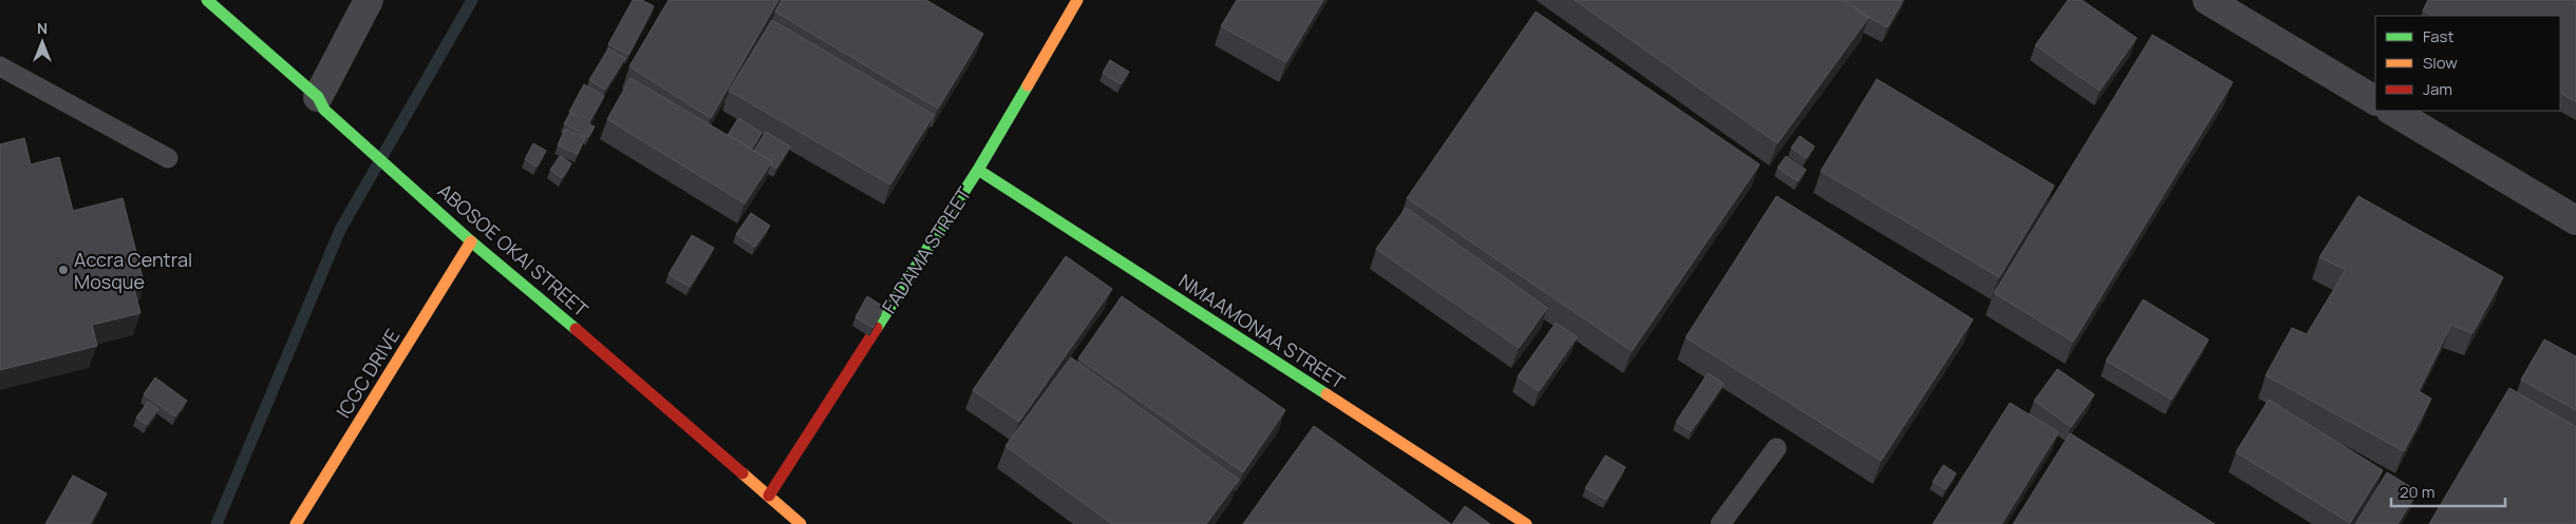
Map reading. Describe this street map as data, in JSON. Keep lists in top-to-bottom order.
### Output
{
  "streets": {
    "street": [
      "ABOSOE OKAI STREET",
      "FADAMA STREET",
      "NMAAMONAA STREET",
      "ICGC DRIVE"
    ]
  },
  "crossings": [
    ["ABOSOE OKAI STREET", "FADAMA STREET"],
    ["ABOSOE OKAI STREET", "ICGC DRIVE"],
    ["FADAMA STREET", "NMAAMONAA STREET"]
  ],
  "places": ["Accra Central Mosque"],
  "legend": ["Fast", "Slow", "Jam"],
  "scale_bar": "20 m",
  "north": "top"
}
